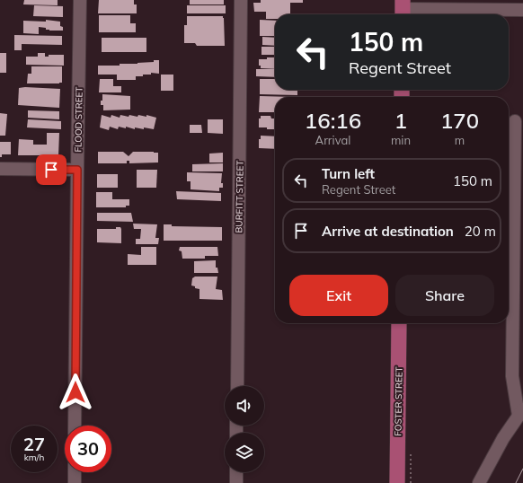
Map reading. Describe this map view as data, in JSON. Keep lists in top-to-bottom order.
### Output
{
  "streets": {
    "main road": ["FOSTER STREET"],
    "street": ["FLOOD STREET", "BURFITT STREET"]
  },
  "page": {
    "turn": ["150 m", "Regent Street"],
    "eta": [
      "16:16",
      "Arrival",
      "1",
      "min",
      "170",
      "m"
    ],
    "list": [
      {
        "name": "Turn left",
        "note": "Regent Street",
        "value": "150 m"
      },
      {
        "name": "Arrive at destination",
        "value": "20 m"
      }
    ],
    "buttons": ["Exit", "Share"],
    "speed": "27 km/h",
    "limit": "30"
  }
}
